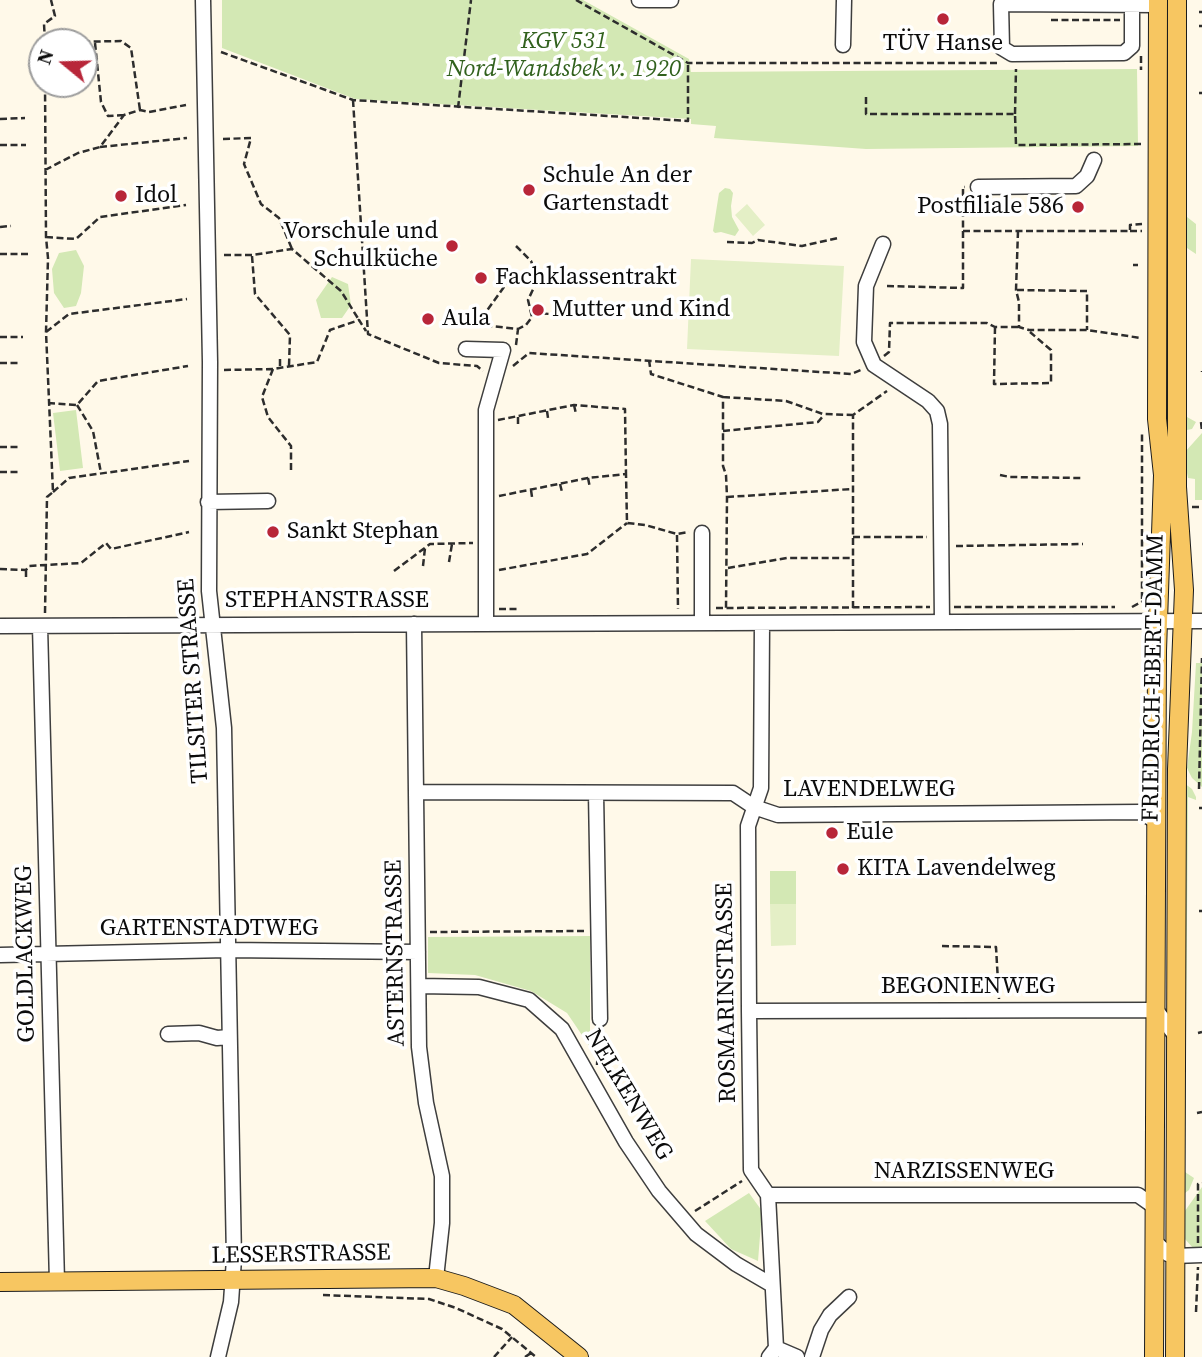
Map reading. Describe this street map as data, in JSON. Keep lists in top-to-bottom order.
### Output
{
  "streets": {
    "main road": ["FRIEDRICH-EBERT-DAMM", "LESSERSTRASSE"],
    "street": [
      "STEPHANSTRASSE",
      "TILSITER STRASSE",
      "LAVENDELWEG",
      "GARTENSTADTWEG",
      "ASTERNSTRASSE",
      "GOLDLACKWEG",
      "BEGONIENWEG",
      "ROSMARINSTRASSE",
      "NELKENWEG",
      "NARZISSENWEG"
    ]
  },
  "crossings": [
    ["STEPHANSTRASSE", "FRIEDRICH-EBERT-DAMM"],
    ["STEPHANSTRASSE", "TILSITER STRASSE"],
    ["STEPHANSTRASSE", "ASTERNSTRASSE"],
    ["STEPHANSTRASSE", "GOLDLACKWEG"],
    ["STEPHANSTRASSE", "ROSMARINSTRASSE"],
    ["FRIEDRICH-EBERT-DAMM", "LAVENDELWEG"],
    ["FRIEDRICH-EBERT-DAMM", "BEGONIENWEG"],
    ["FRIEDRICH-EBERT-DAMM", "NARZISSENWEG"],
    ["TILSITER STRASSE", "GARTENSTADTWEG"],
    ["TILSITER STRASSE", "LESSERSTRASSE"],
    ["LAVENDELWEG", "ASTERNSTRASSE"],
    ["LAVENDELWEG", "ROSMARINSTRASSE"],
    ["LAVENDELWEG", "NELKENWEG"],
    ["GARTENSTADTWEG", "ASTERNSTRASSE"],
    ["GARTENSTADTWEG", "GOLDLACKWEG"],
    ["ASTERNSTRASSE", "NELKENWEG"],
    ["ASTERNSTRASSE", "LESSERSTRASSE"],
    ["GOLDLACKWEG", "LESSERSTRASSE"],
    ["BEGONIENWEG", "ROSMARINSTRASSE"]
  ],
  "parks": ["KGV 531 Nord-Wandsbek v. 1920"],
  "places": [
    "TÜV Hanse",
    "Schule An der Gartenstadt",
    "Idol",
    "Postfiliale 586",
    "Vorschule und Schulküche",
    "Fachklassentrakt",
    "Mutter und Kind",
    "Aula",
    "Sankt Stephan",
    "Eule",
    "KITA Lavendelweg"
  ],
  "north": "left"
}
